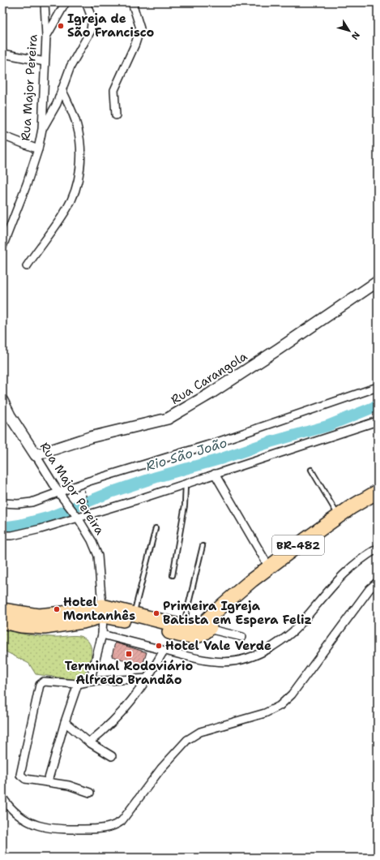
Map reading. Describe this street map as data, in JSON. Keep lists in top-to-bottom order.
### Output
{
  "streets": {
    "highway": ["BR-482"],
    "street": ["Rua Major Pereira", "Rua Carangola"]
  },
  "crossings": [
    ["Rua Major Pereira", "Rua Carangola"],
    ["Rua Major Pereira", "BR-482"]
  ],
  "water": ["Rio São João"],
  "places": {
    "other": [
      "Igreja de São Francisco",
      "Hotel Montanhês",
      "Primeira Igreja Batista em Espera Feliz",
      "Hotel Vale Verde"
    ],
    "transit": ["Terminal Rodoviário Alfredo Brandão"]
  },
  "north": "bottom right"
}
